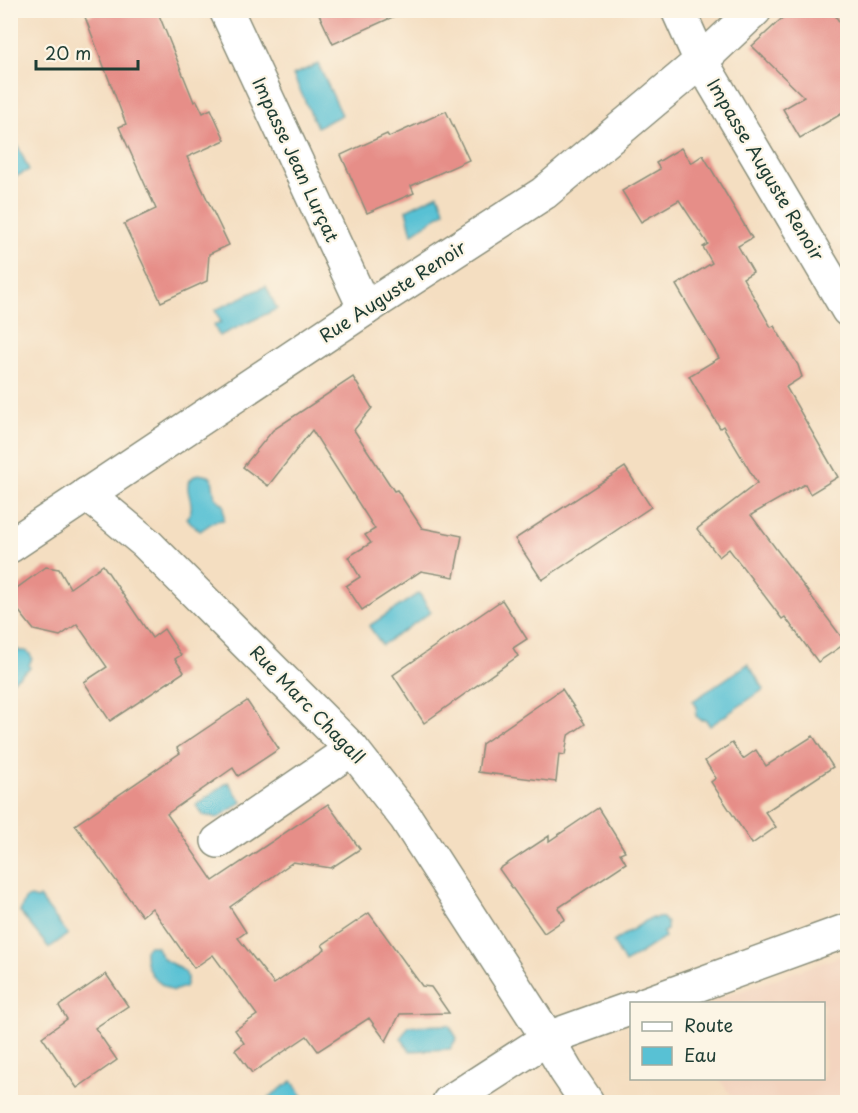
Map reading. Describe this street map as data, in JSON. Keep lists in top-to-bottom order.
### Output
{
  "streets": {
    "street": [
      "Impasse Jean Lurçat",
      "Impasse Auguste Renoir",
      "Rue Auguste Renoir",
      "Rue Marc Chagall"
    ]
  },
  "crossings": [
    ["Impasse Jean Lurçat", "Rue Auguste Renoir"],
    ["Impasse Auguste Renoir", "Rue Auguste Renoir"],
    ["Rue Auguste Renoir", "Rue Marc Chagall"]
  ],
  "legend": ["Route", "Eau"],
  "scale_bar": "20 m"
}
